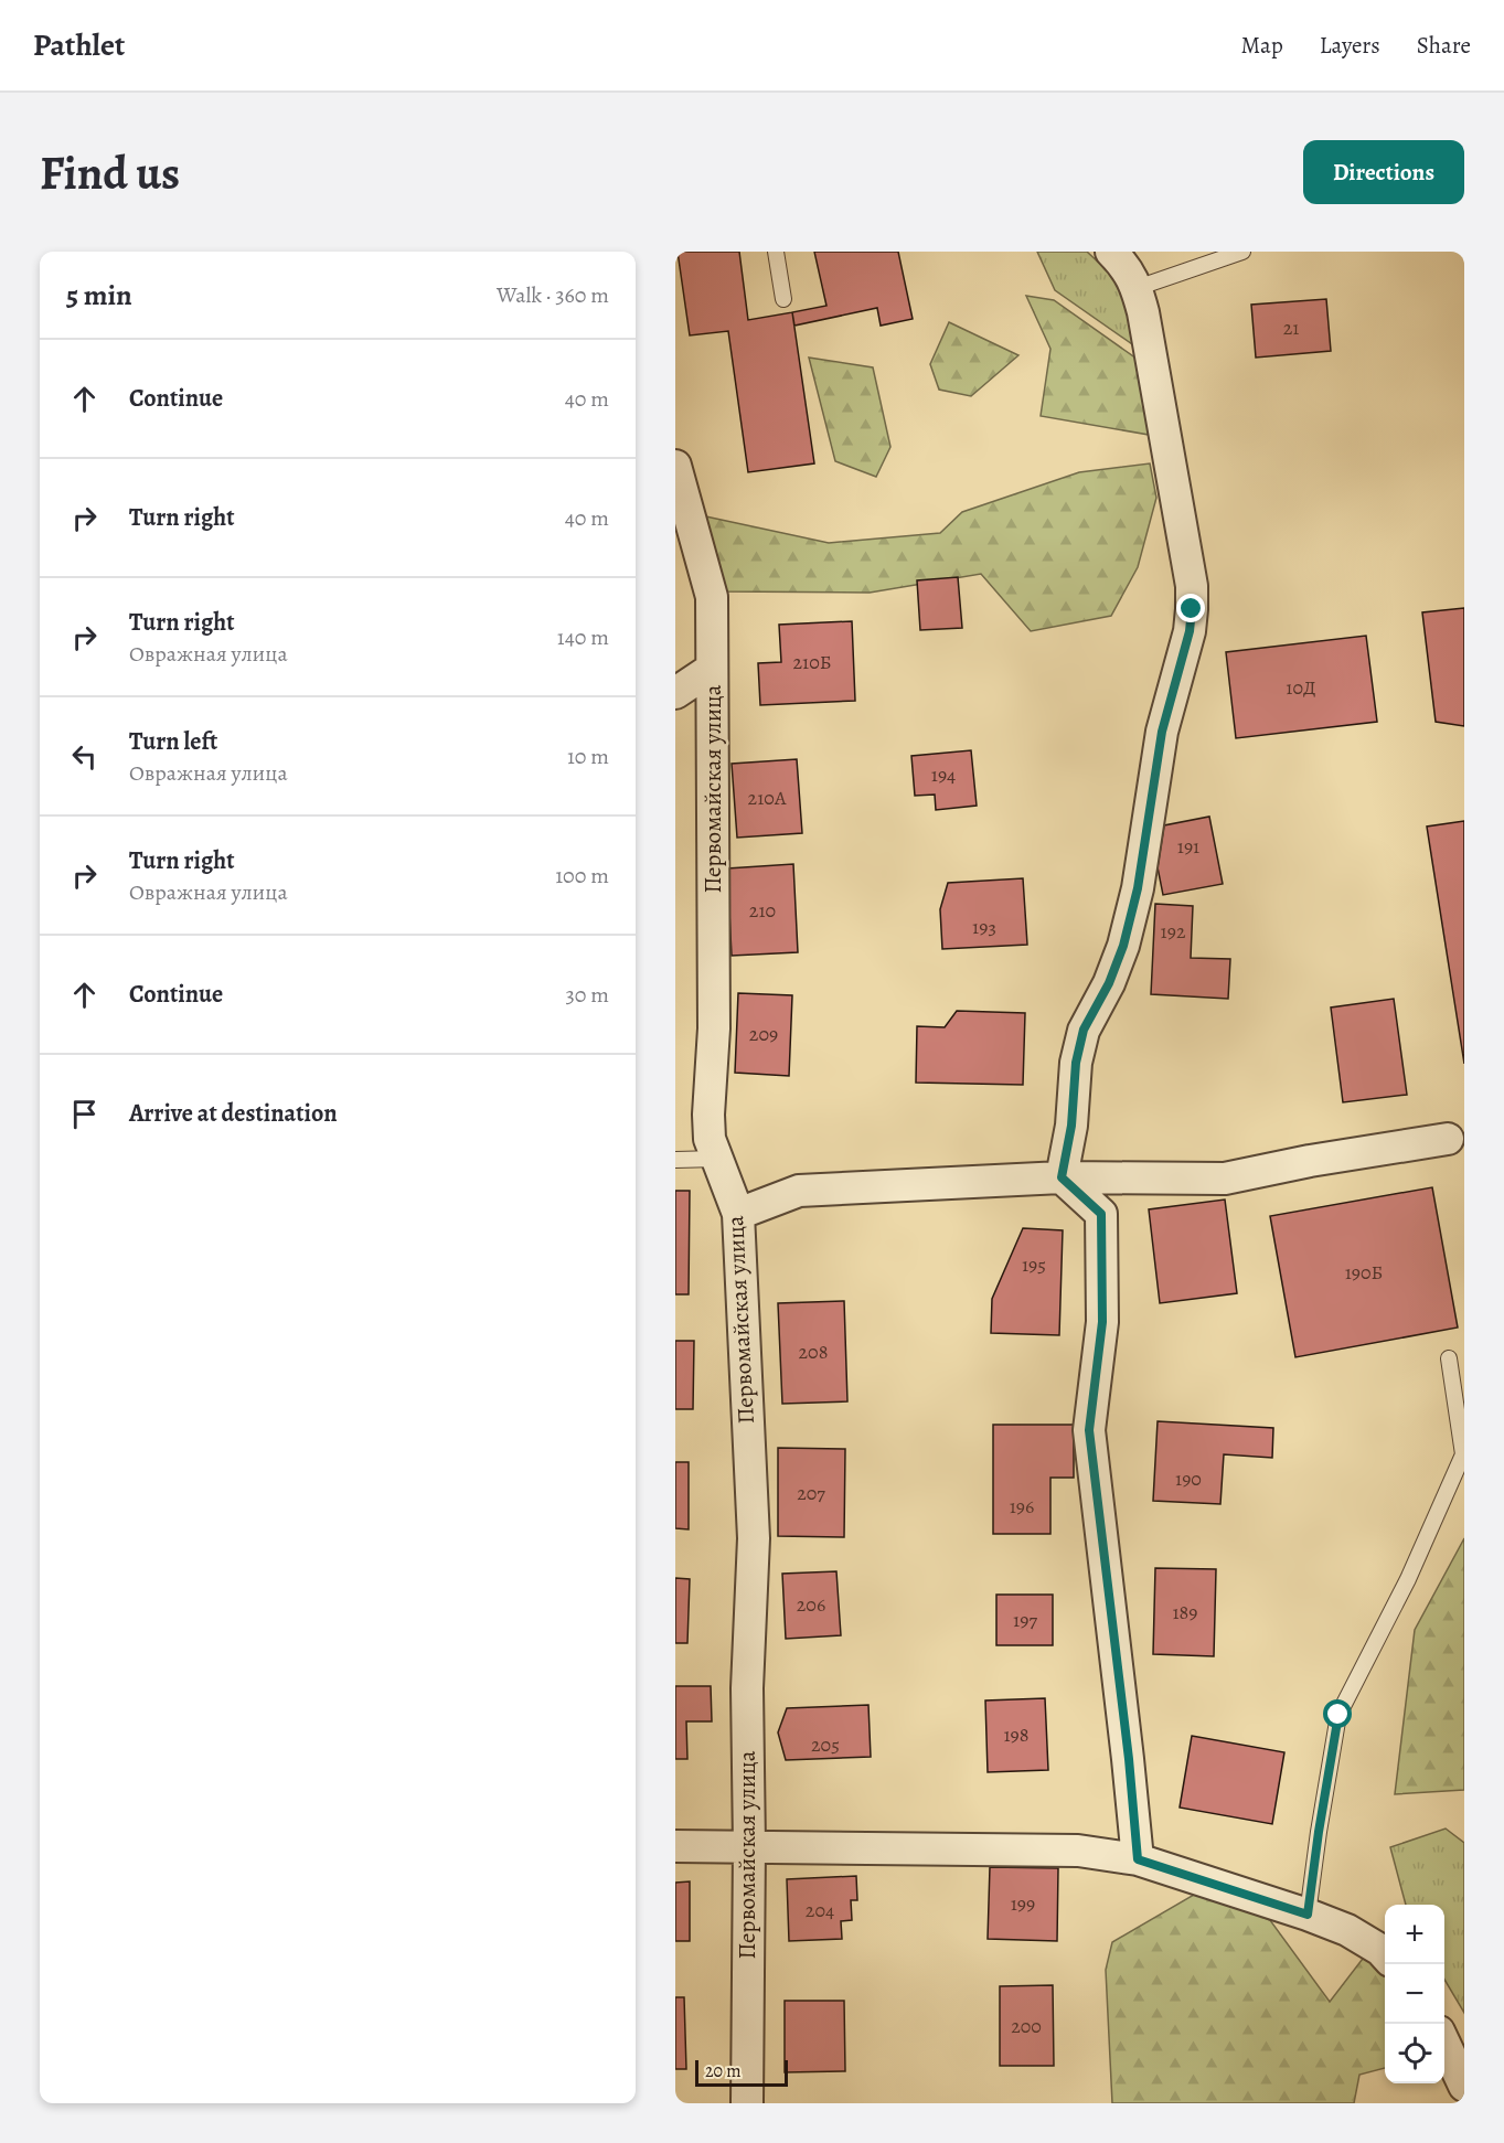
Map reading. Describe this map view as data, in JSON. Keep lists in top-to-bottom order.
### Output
{
  "streets": {
    "street": ["Первомайская улица"]
  },
  "house_numbers": [
    "21",
    "210Б",
    "10Д",
    "194",
    "210А",
    "191",
    "210",
    "193",
    "192",
    "209",
    "195",
    "190Б",
    "208",
    "190",
    "207",
    "196",
    "206",
    "189",
    "197",
    "198",
    "205",
    "199",
    "204",
    "200"
  ],
  "scale_bar": "20 m",
  "page": {
    "header": "Pathlet",
    "nav": ["Map", "Layers", "Share"],
    "buttons": "Directions",
    "title": "Find us",
    "heading": ["5 min", "Walk · 360 m"],
    "list": [
      ["Continue", "40 m"],
      ["Turn right", "40 m"],
      ["Turn right", "Овражная улица", "140 m"],
      ["Turn left", "Овражная улица", "10 m"],
      ["Turn right", "Овражная улица", "100 m"],
      ["Continue", "30 m"],
      "Arrive at destination"
    ],
    "map_buttons": ["+", "−"],
    "scale": "20 m"
  }
}
